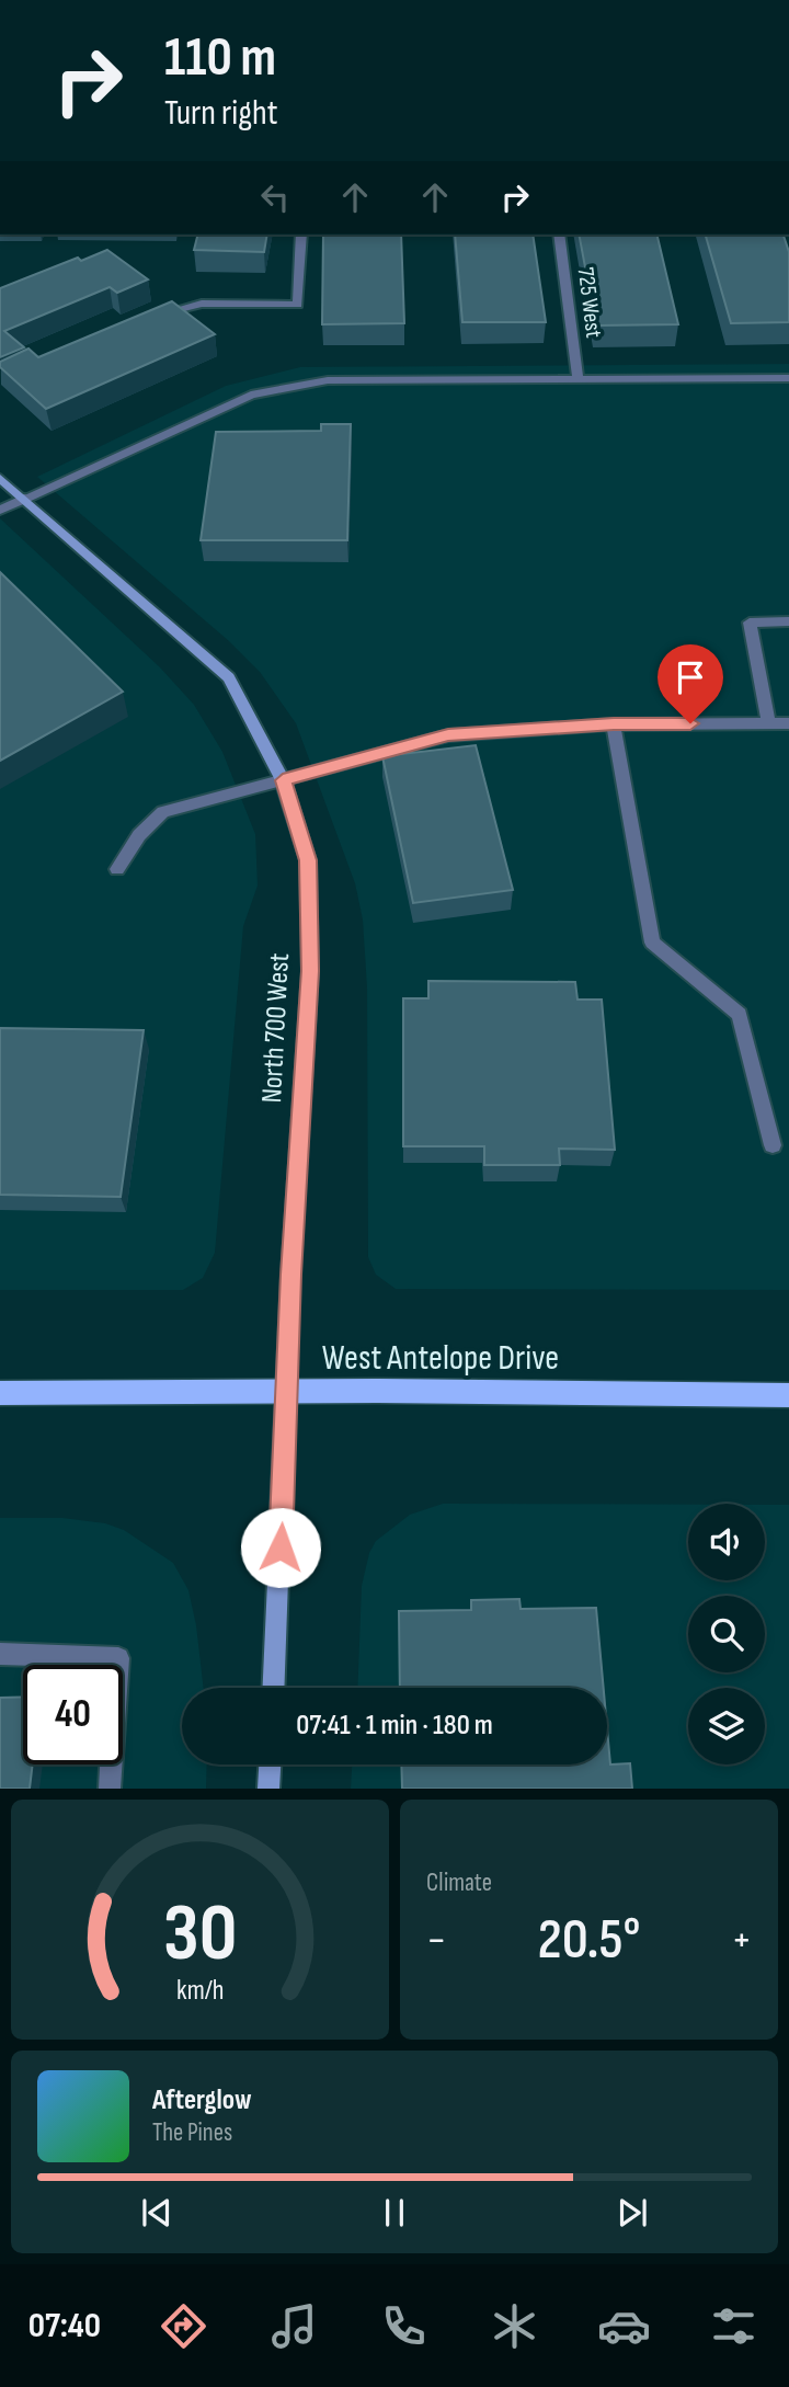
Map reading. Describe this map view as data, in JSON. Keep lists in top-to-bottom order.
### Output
{
  "streets": {
    "main road": ["West Antelope Drive"],
    "street": ["725 West", "North 700 West"]
  },
  "crossings": [
    ["North 700 West", "West Antelope Drive"]
  ],
  "page": {
    "turn": ["110 m", "Turn right"],
    "limit": "40",
    "trip": "07:41 · 1 min · 180 m",
    "tile": "Climate",
    "heat": ["−", "20.5°", "+"],
    "song": ["Afterglow", "The Pines"],
    "tabs": "07:40",
    "gauge": ["30", "km/h"]
  }
}
